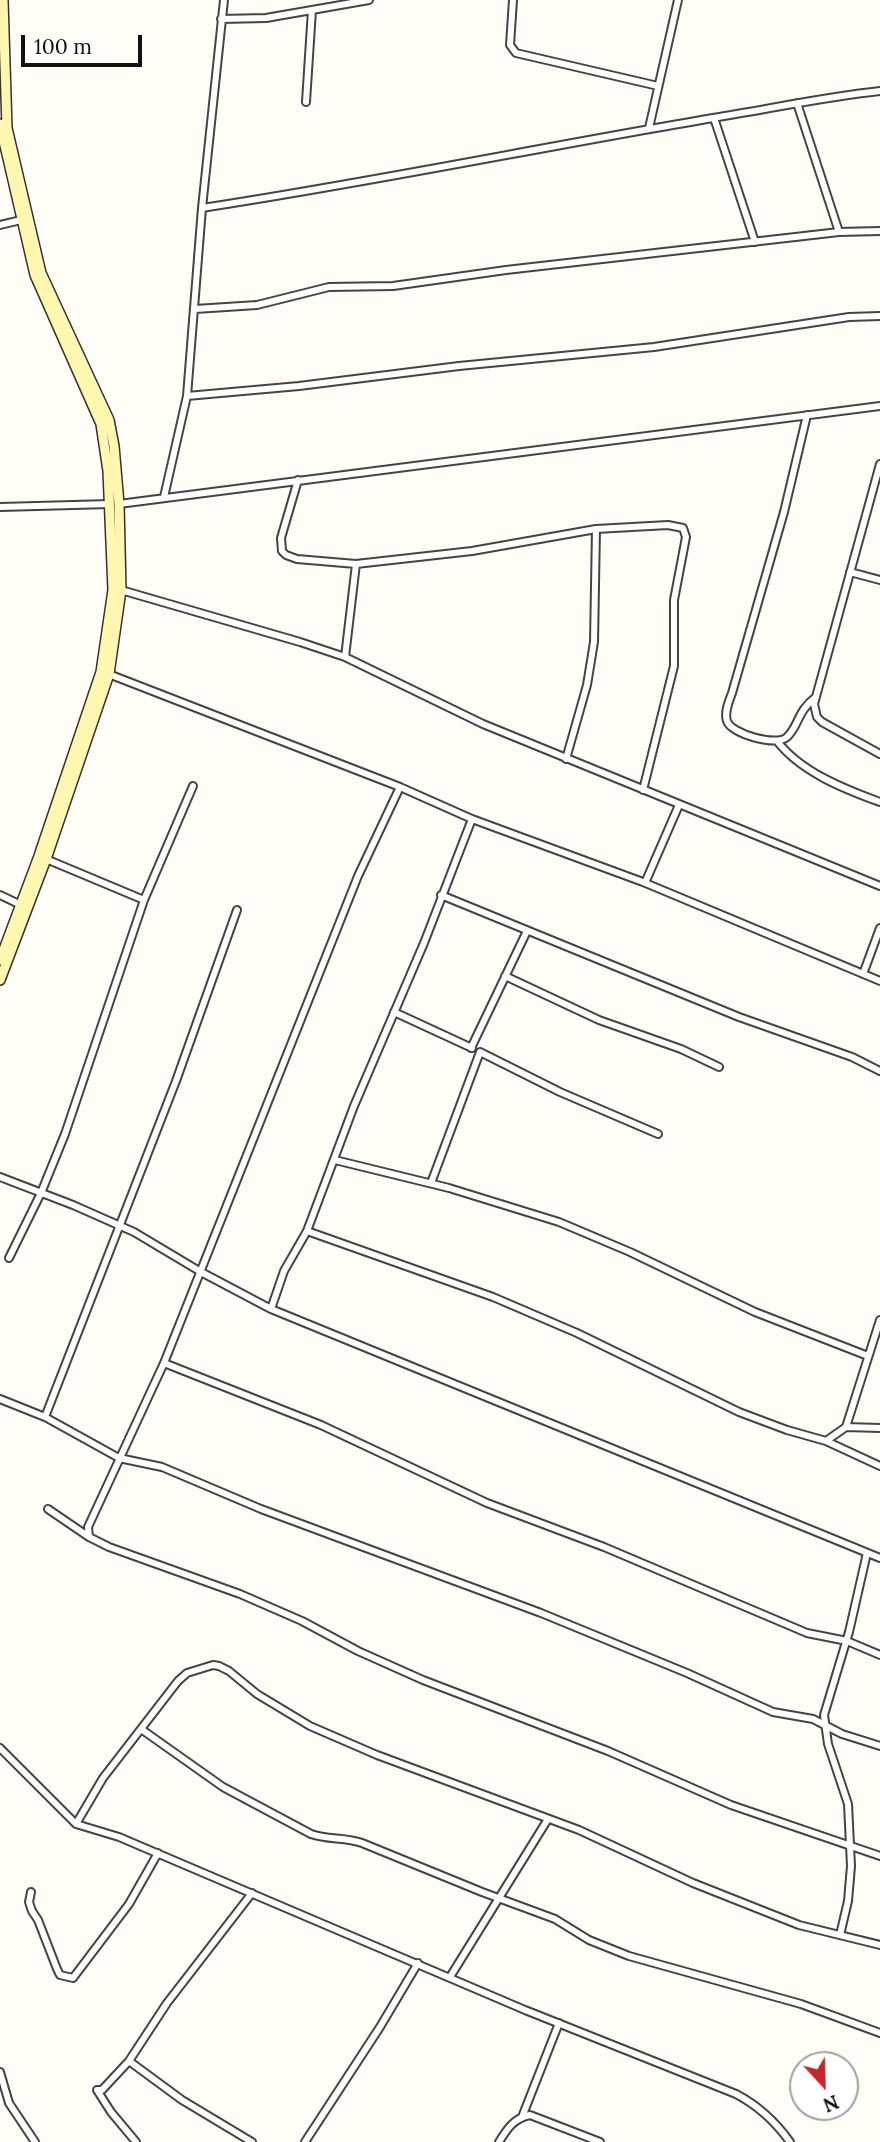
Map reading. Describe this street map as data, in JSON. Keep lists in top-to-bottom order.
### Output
{
  "scale_bar": "100 m",
  "north": "bottom"
}
